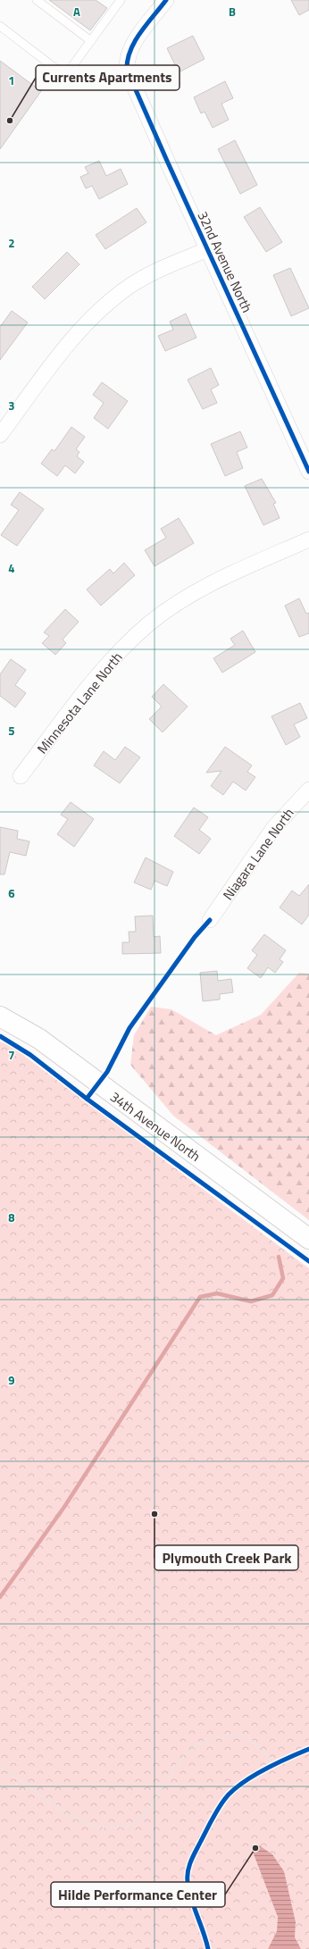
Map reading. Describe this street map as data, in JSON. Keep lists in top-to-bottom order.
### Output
{
  "streets": {
    "street": [
      "32nd Avenue North",
      "Minnesota Lane North",
      "Niagara Lane North",
      "34th Avenue North"
    ]
  },
  "places": ["Currents Apartments", "Plymouth Creek Park", "Hilde Performance Center"],
  "grid": {
    "columns": ["A", "B"],
    "rows": [
      "1",
      "2",
      "3",
      "4",
      "5",
      "6",
      "7",
      "8",
      "9"
    ]
  }
}
